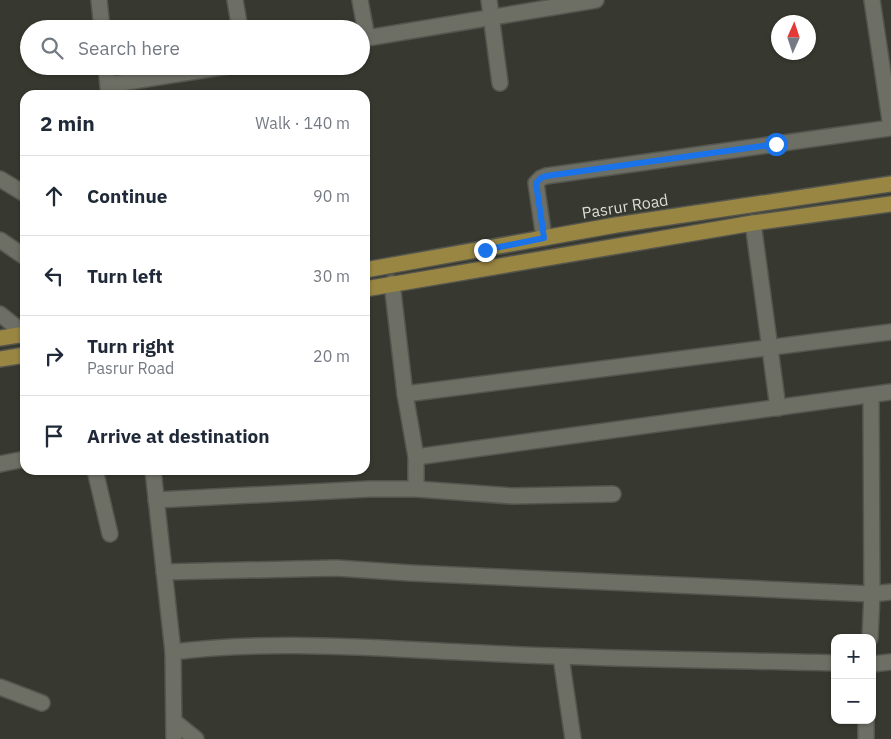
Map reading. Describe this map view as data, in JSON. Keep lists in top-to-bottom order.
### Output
{
  "streets": {
    "main road": ["Pasrur Road"]
  },
  "north": "top",
  "page": {
    "search": "Search here",
    "heading": ["2 min", "Walk · 140 m"],
    "list": [
      ["Continue", "90 m"],
      ["Turn left", "30 m"],
      ["Turn right", "Pasrur Road", "20 m"],
      "Arrive at destination"
    ],
    "map_buttons": ["+", "−"]
  }
}
